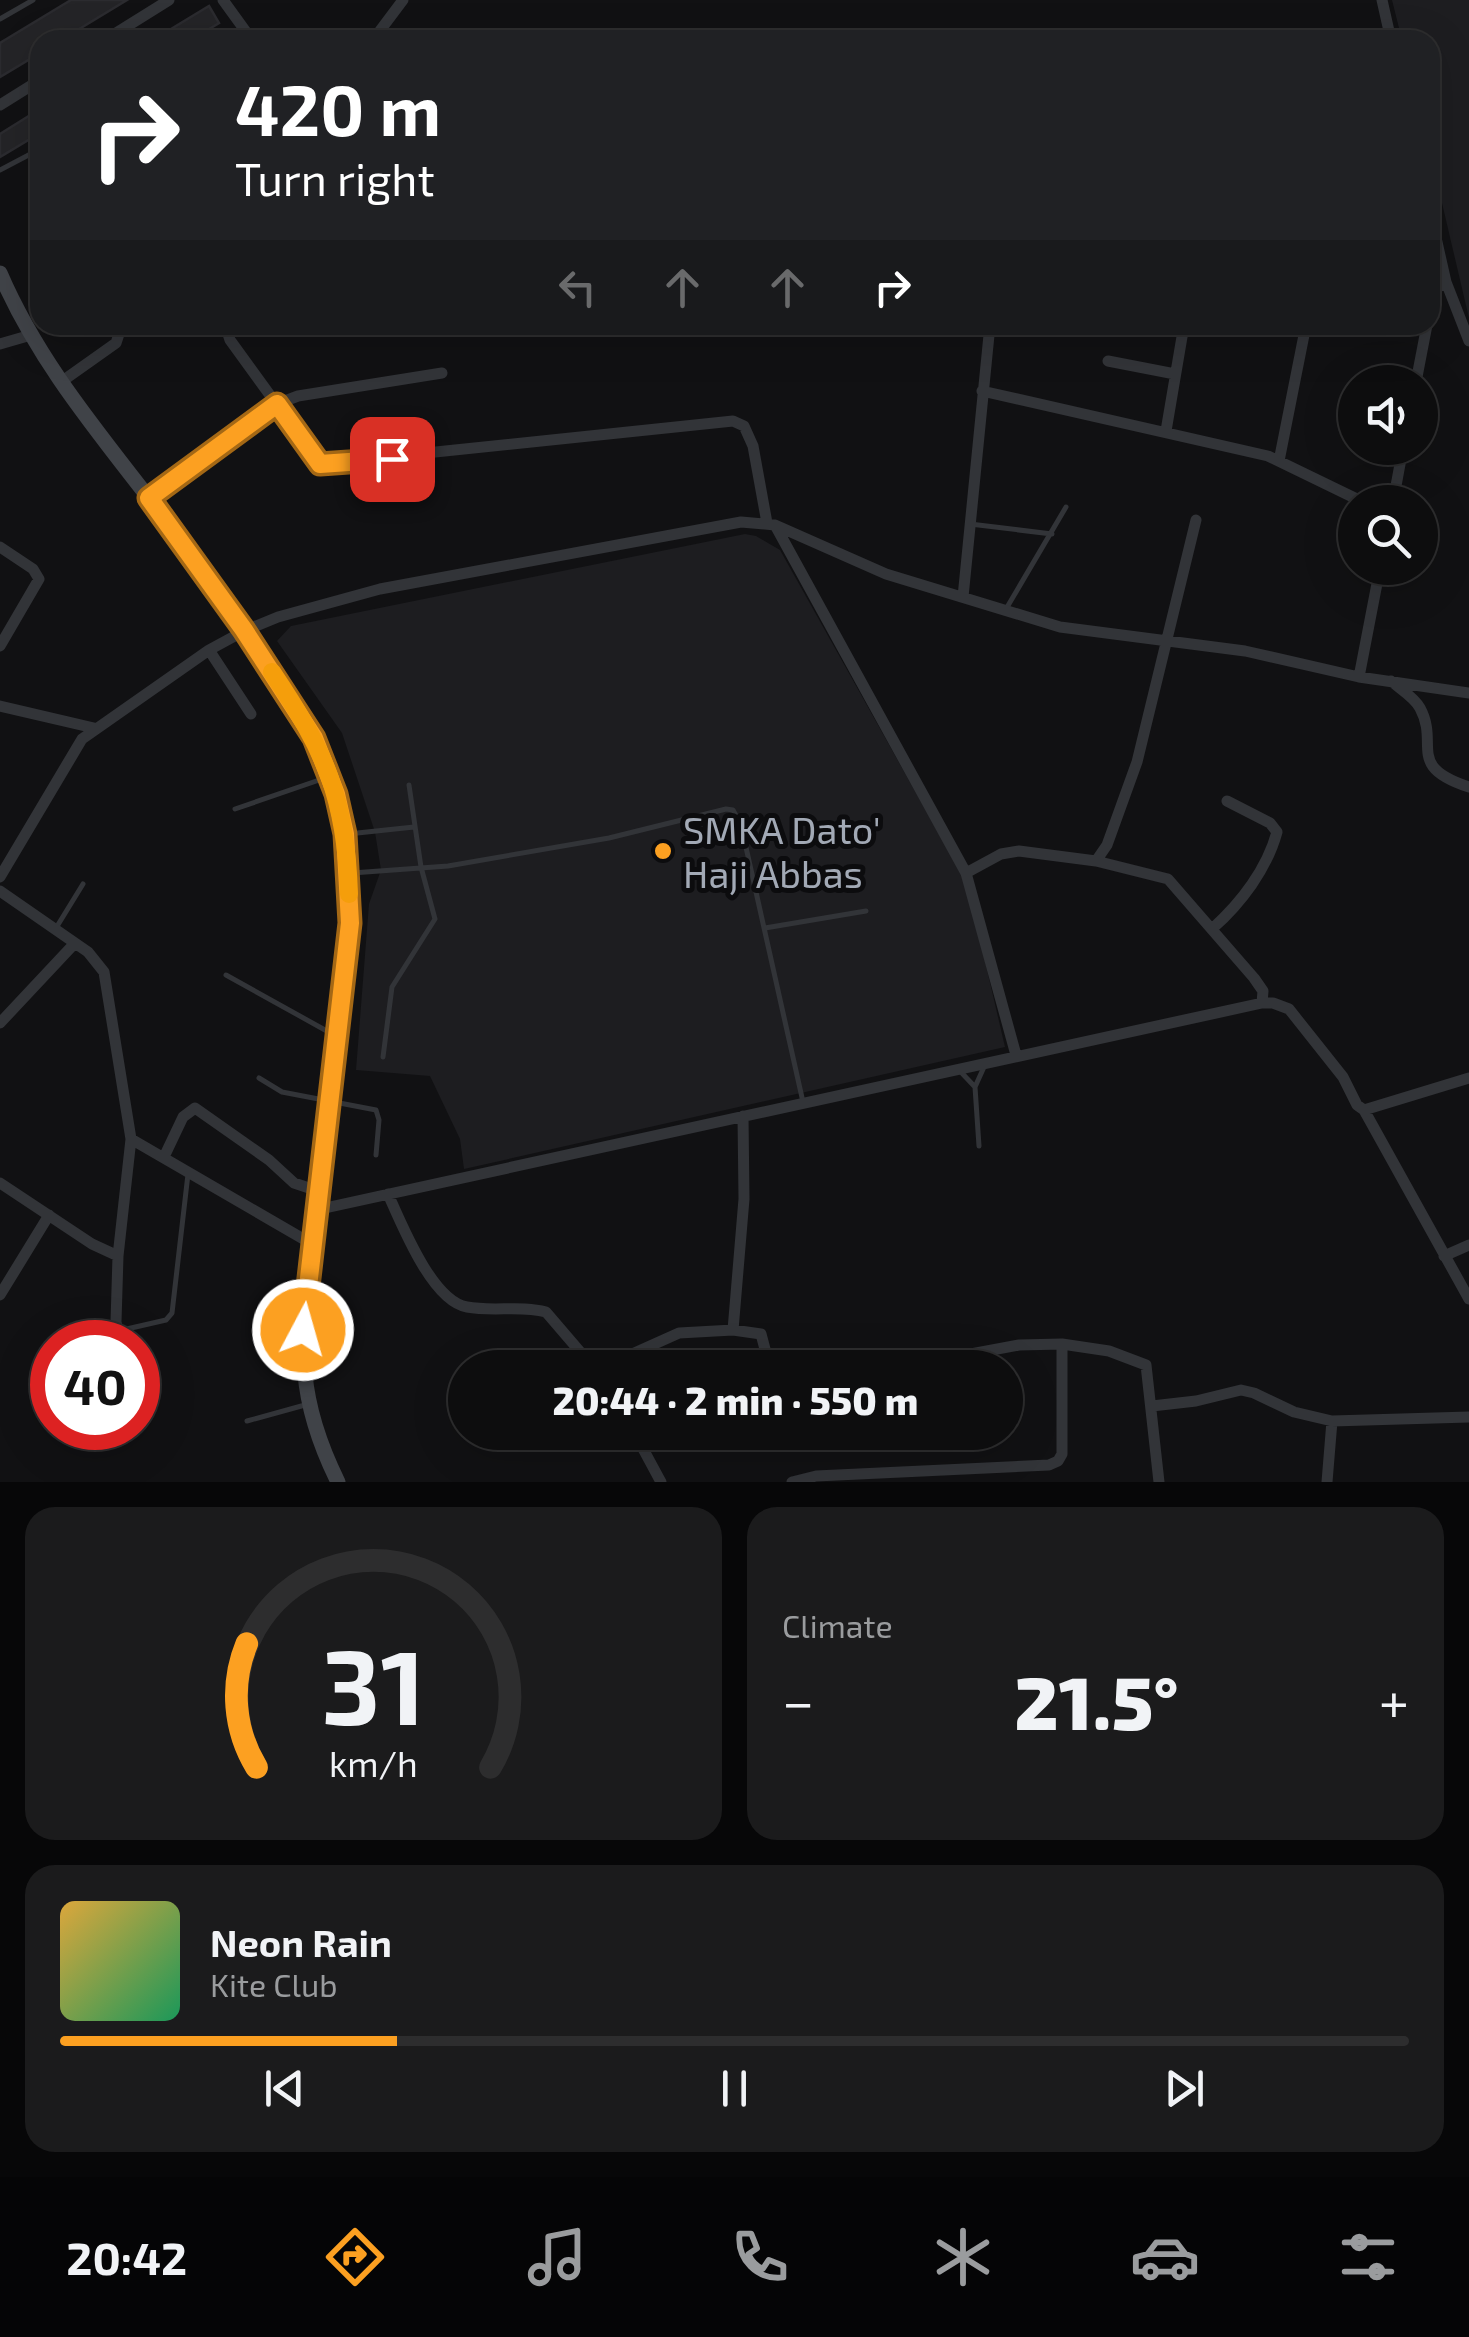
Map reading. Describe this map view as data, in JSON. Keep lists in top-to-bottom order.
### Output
{
  "places": ["SMKA Dato' Haji Abbas"],
  "page": {
    "turn": ["420 m", "Turn right"],
    "limit": "40",
    "trip": "20:44 · 2 min · 550 m",
    "tile": "Climate",
    "heat": ["−", "21.5°", "+"],
    "song": ["Neon Rain", "Kite Club"],
    "tabs": "20:42",
    "gauge": ["31", "km/h"]
  }
}
